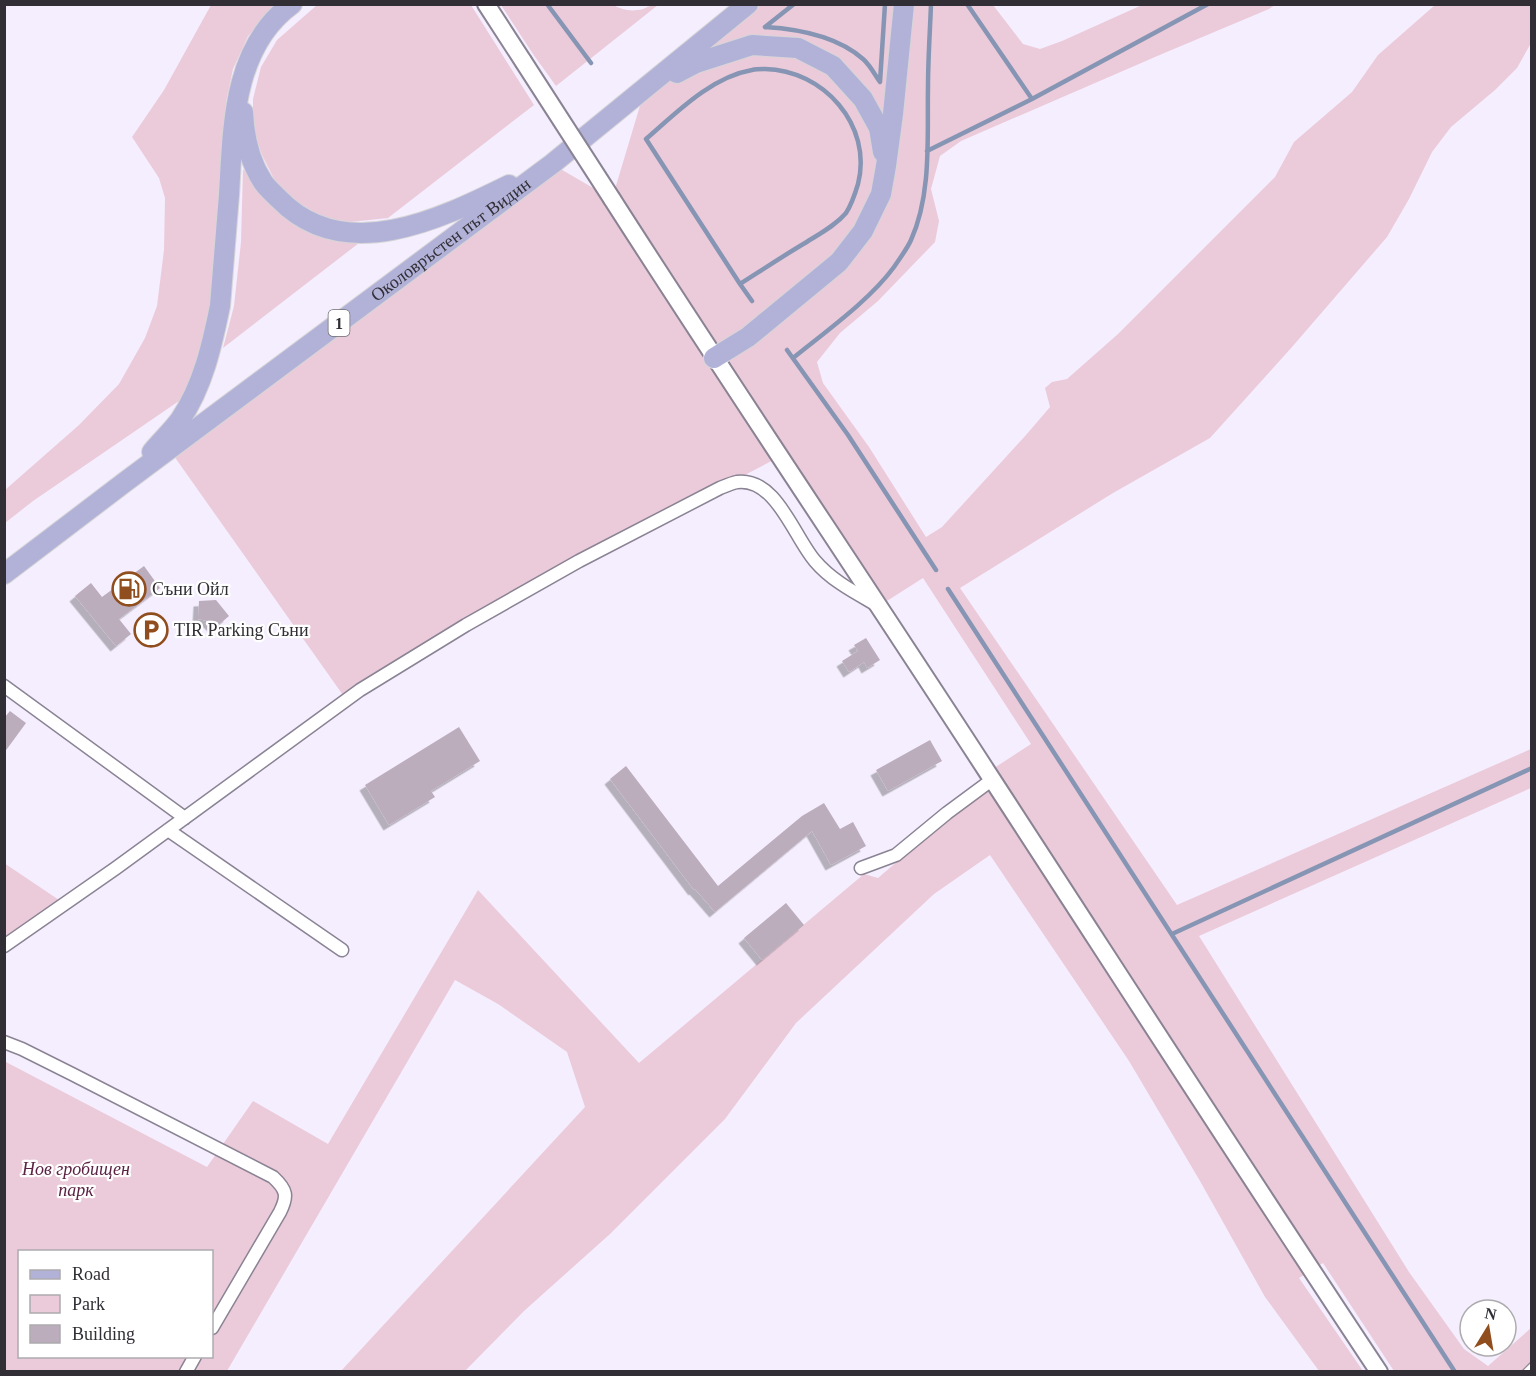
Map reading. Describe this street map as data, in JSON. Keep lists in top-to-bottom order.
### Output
{
  "streets": {
    "main road": ["Околовръстен път Видин", "1"]
  },
  "parks": ["Нов гробищен парк"],
  "places": {
    "fuel station": ["Съни Ойл"],
    "parking": ["TIR Parking Съни"]
  },
  "legend": ["Road", "Park", "Building"],
  "north": "top"
}
